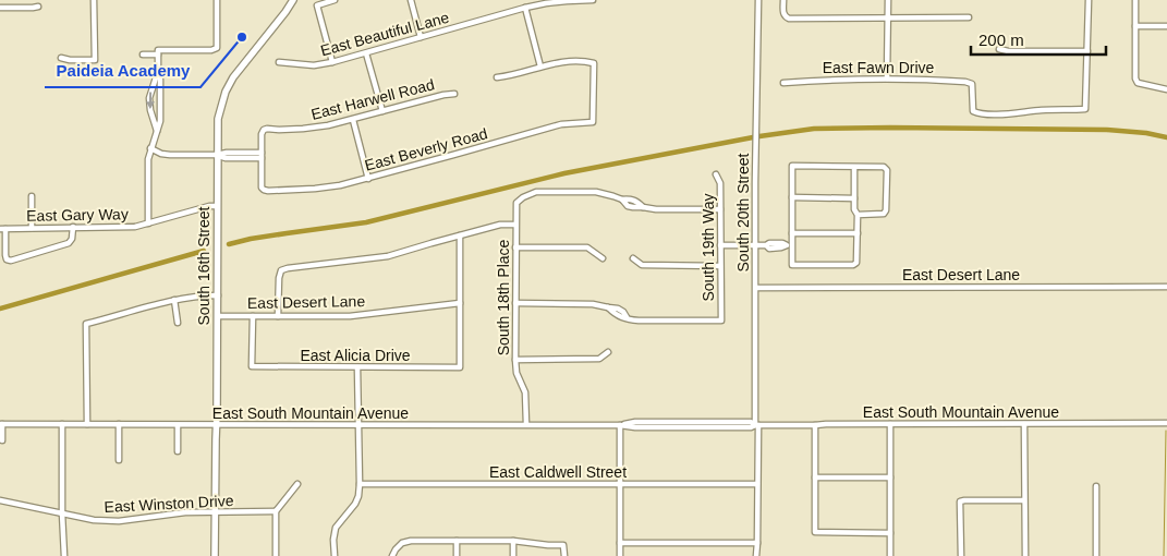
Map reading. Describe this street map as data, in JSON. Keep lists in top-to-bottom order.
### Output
{
  "streets": {
    "main road": ["South 16th Street"],
    "street": [
      "East Beautiful Lane",
      "East Fawn Drive",
      "East Harwell Road",
      "East Beverly Road",
      "South 20th Street",
      "East Gary Way",
      "South 19th Way",
      "East Desert Lane",
      "South 18th Place",
      "East Alicia Drive",
      "East South Mountain Avenue",
      "East Caldwell Street",
      "East Winston Drive"
    ]
  },
  "crossings": [
    ["East Harwell Road", "East Beverly Road"],
    ["South 20th Street", "East Desert Lane"],
    ["South 20th Street", "East South Mountain Avenue"],
    ["South 20th Street", "East Caldwell Street"],
    ["East Gary Way", "South 16th Street"],
    ["South 19th Way", "South 18th Place"],
    ["South 16th Street", "East Desert Lane"],
    ["South 16th Street", "East South Mountain Avenue"],
    ["South 16th Street", "East Winston Drive"],
    ["East Desert Lane", "East Alicia Drive"],
    ["South 18th Place", "East South Mountain Avenue"]
  ],
  "places": ["Paideia Academy"],
  "scale_bar": "200 m"
}
